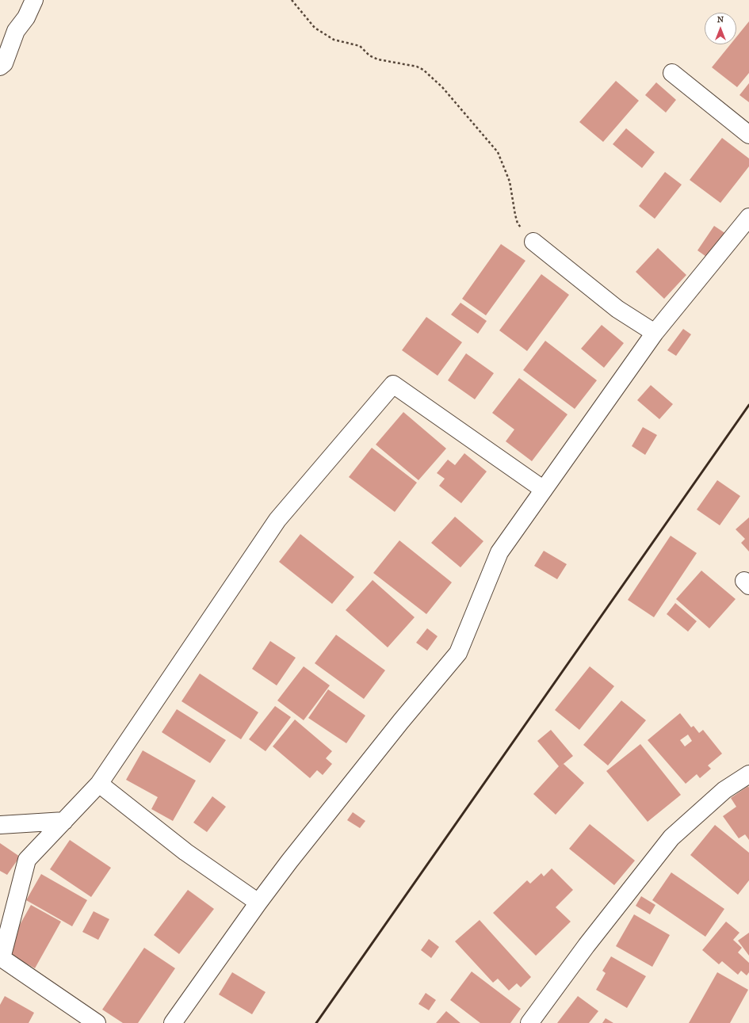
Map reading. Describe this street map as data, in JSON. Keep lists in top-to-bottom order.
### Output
{
  "north": "top"
}
